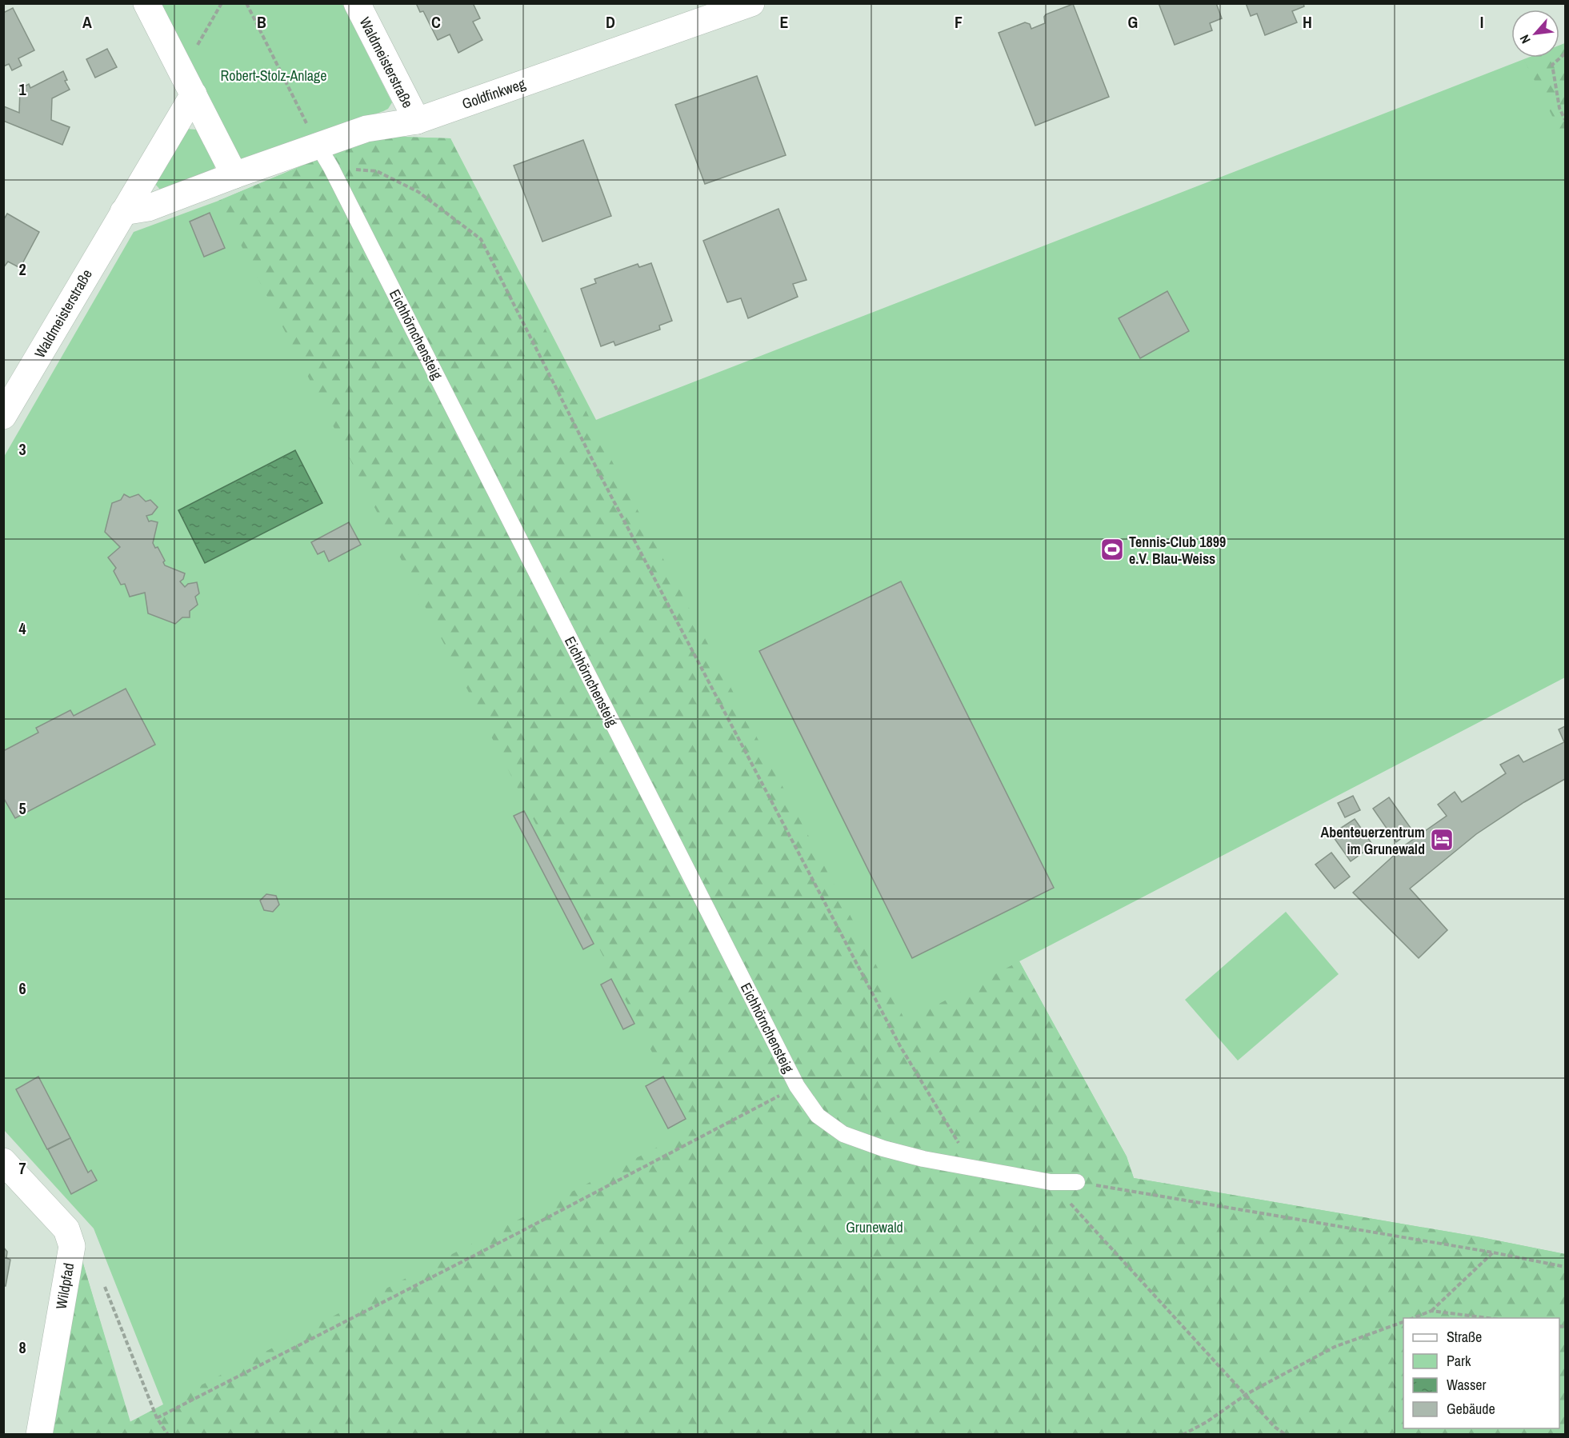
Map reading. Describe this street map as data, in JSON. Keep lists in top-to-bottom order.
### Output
{
  "streets": {
    "street": ["Waldmeisterstraße", "Goldfinkweg", "Wildpfad"],
    "lane": ["Eichhörnchensteig"]
  },
  "crossings": [
    ["Waldmeisterstraße", "Goldfinkweg"],
    ["Goldfinkweg", "Eichhörnchensteig"]
  ],
  "parks": ["Robert-Stolz-Anlage", "Grunewald"],
  "places": {
    "sports": ["Tennis-Club 1899 e.V. Blau-Weiss"],
    "hotel": ["Abenteuerzentrum im Grunewald"]
  },
  "legend": [
    "Straße",
    "Park",
    "Wasser",
    "Gebäude"
  ],
  "north": "bottom left",
  "grid": {
    "columns": [
      "A",
      "B",
      "C",
      "D",
      "E",
      "F",
      "G",
      "H",
      "I"
    ],
    "rows": [
      "1",
      "2",
      "3",
      "4",
      "5",
      "6",
      "7",
      "8"
    ]
  }
}
